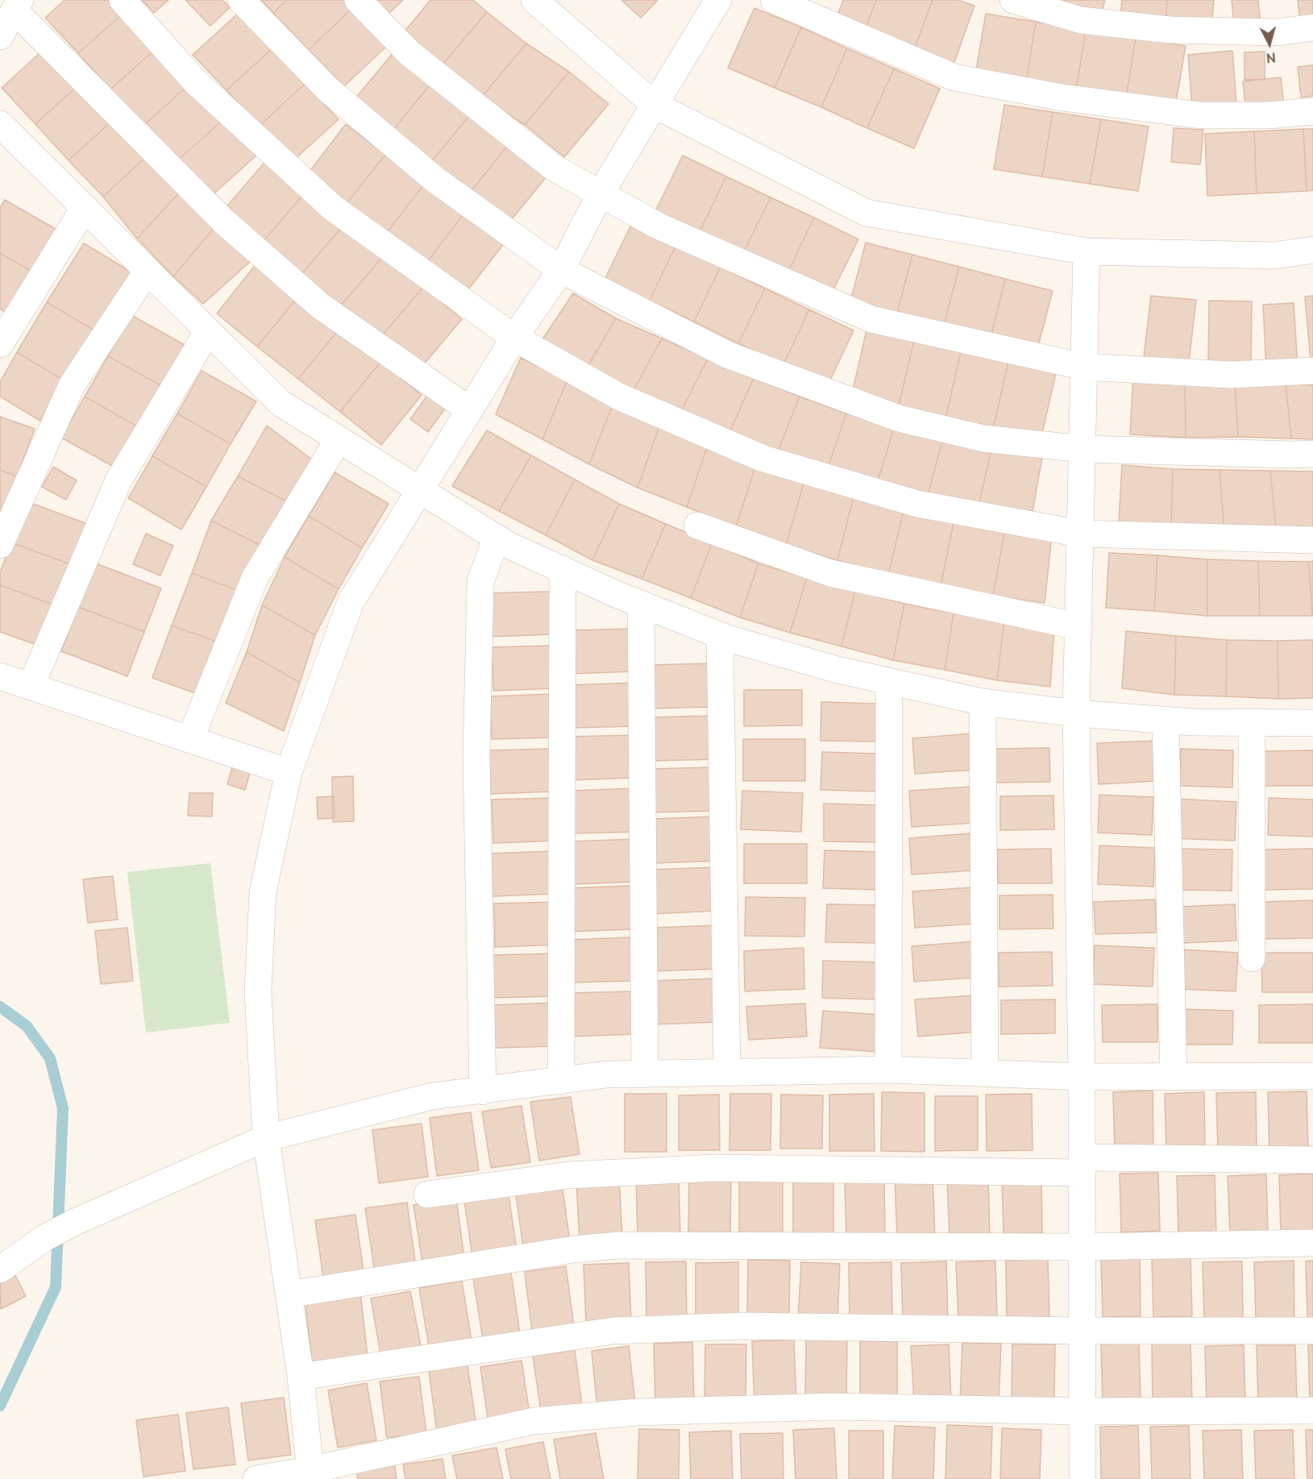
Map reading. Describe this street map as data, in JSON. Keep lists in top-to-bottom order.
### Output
{
  "north": "bottom"
}
